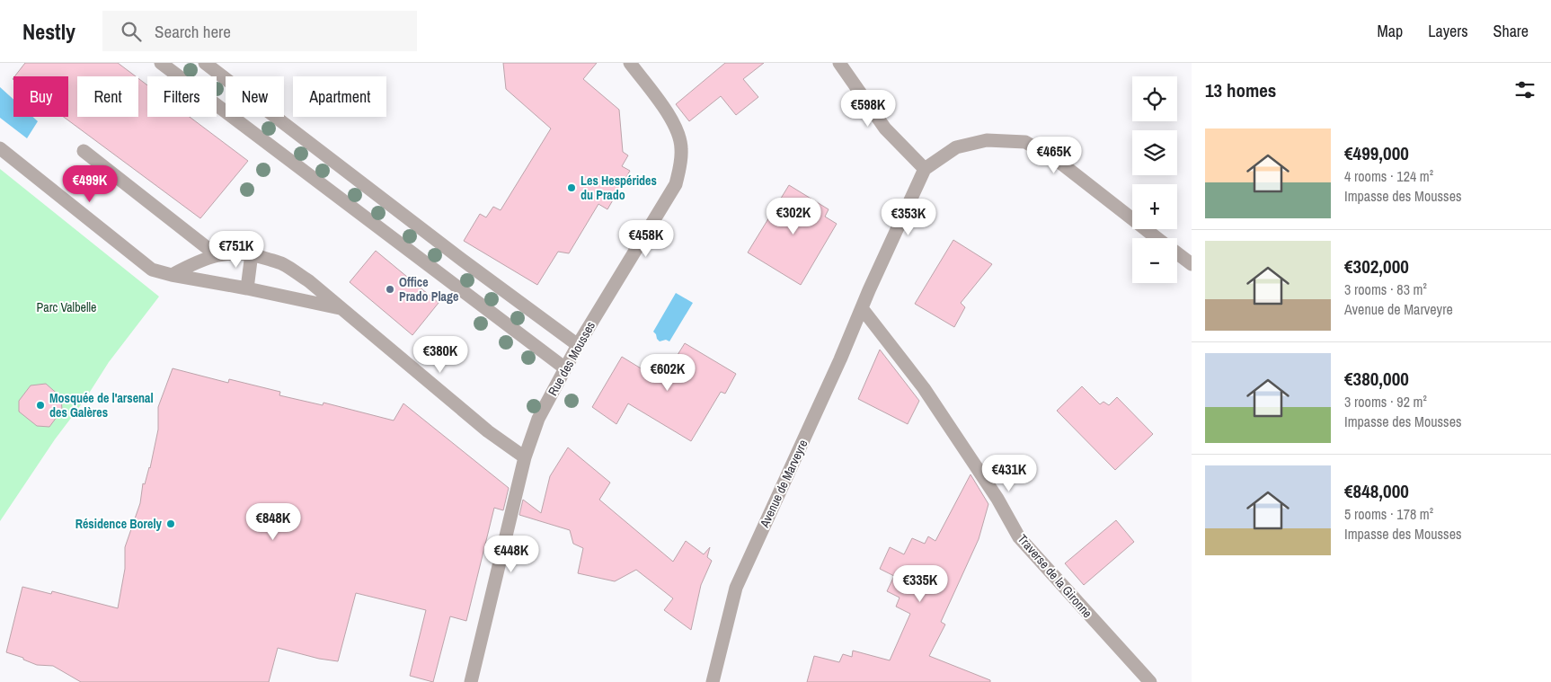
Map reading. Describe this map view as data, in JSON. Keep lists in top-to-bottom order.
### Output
{
  "streets": {
    "street": ["Rue des Mousses", "Avenue de Marveyre", "Traverse de la Gironne"]
  },
  "crossings": [
    ["Avenue de Marveyre", "Traverse de la Gironne"]
  ],
  "parks": ["Parc Valbelle"],
  "places": [
    "Les Hespérides du Prado",
    "Office Prado Plage",
    "Mosquée de l'arsenal des Galères",
    "Résidence Borely"
  ],
  "page": {
    "header": "Nestly",
    "search": "Search here",
    "nav": ["Map", "Layers", "Share"],
    "heading": "13 homes",
    "map_buttons": ["+", "−"],
    "chip": [
      "Buy",
      "Rent",
      "Filters",
      "New",
      "Apartment"
    ],
    "price": [
      "€598K",
      "€465K",
      "€499K",
      "€302K",
      "€353K",
      "€458K",
      "€751K",
      "€380K",
      "€602K",
      "€431K",
      "€848K",
      "€448K",
      "€335K"
    ],
    "list": [
      {
        "name": "€499,000",
        "note": "4 rooms · 124 m² · Impasse des Mousses"
      },
      {
        "name": "€302,000",
        "note": "3 rooms · 83 m² · Avenue de Marveyre"
      },
      {
        "name": "€380,000",
        "note": "3 rooms · 92 m² · Impasse des Mousses"
      },
      {
        "name": "€848,000",
        "note": "5 rooms · 178 m² · Impasse des Mousses"
      }
    ]
  }
}
